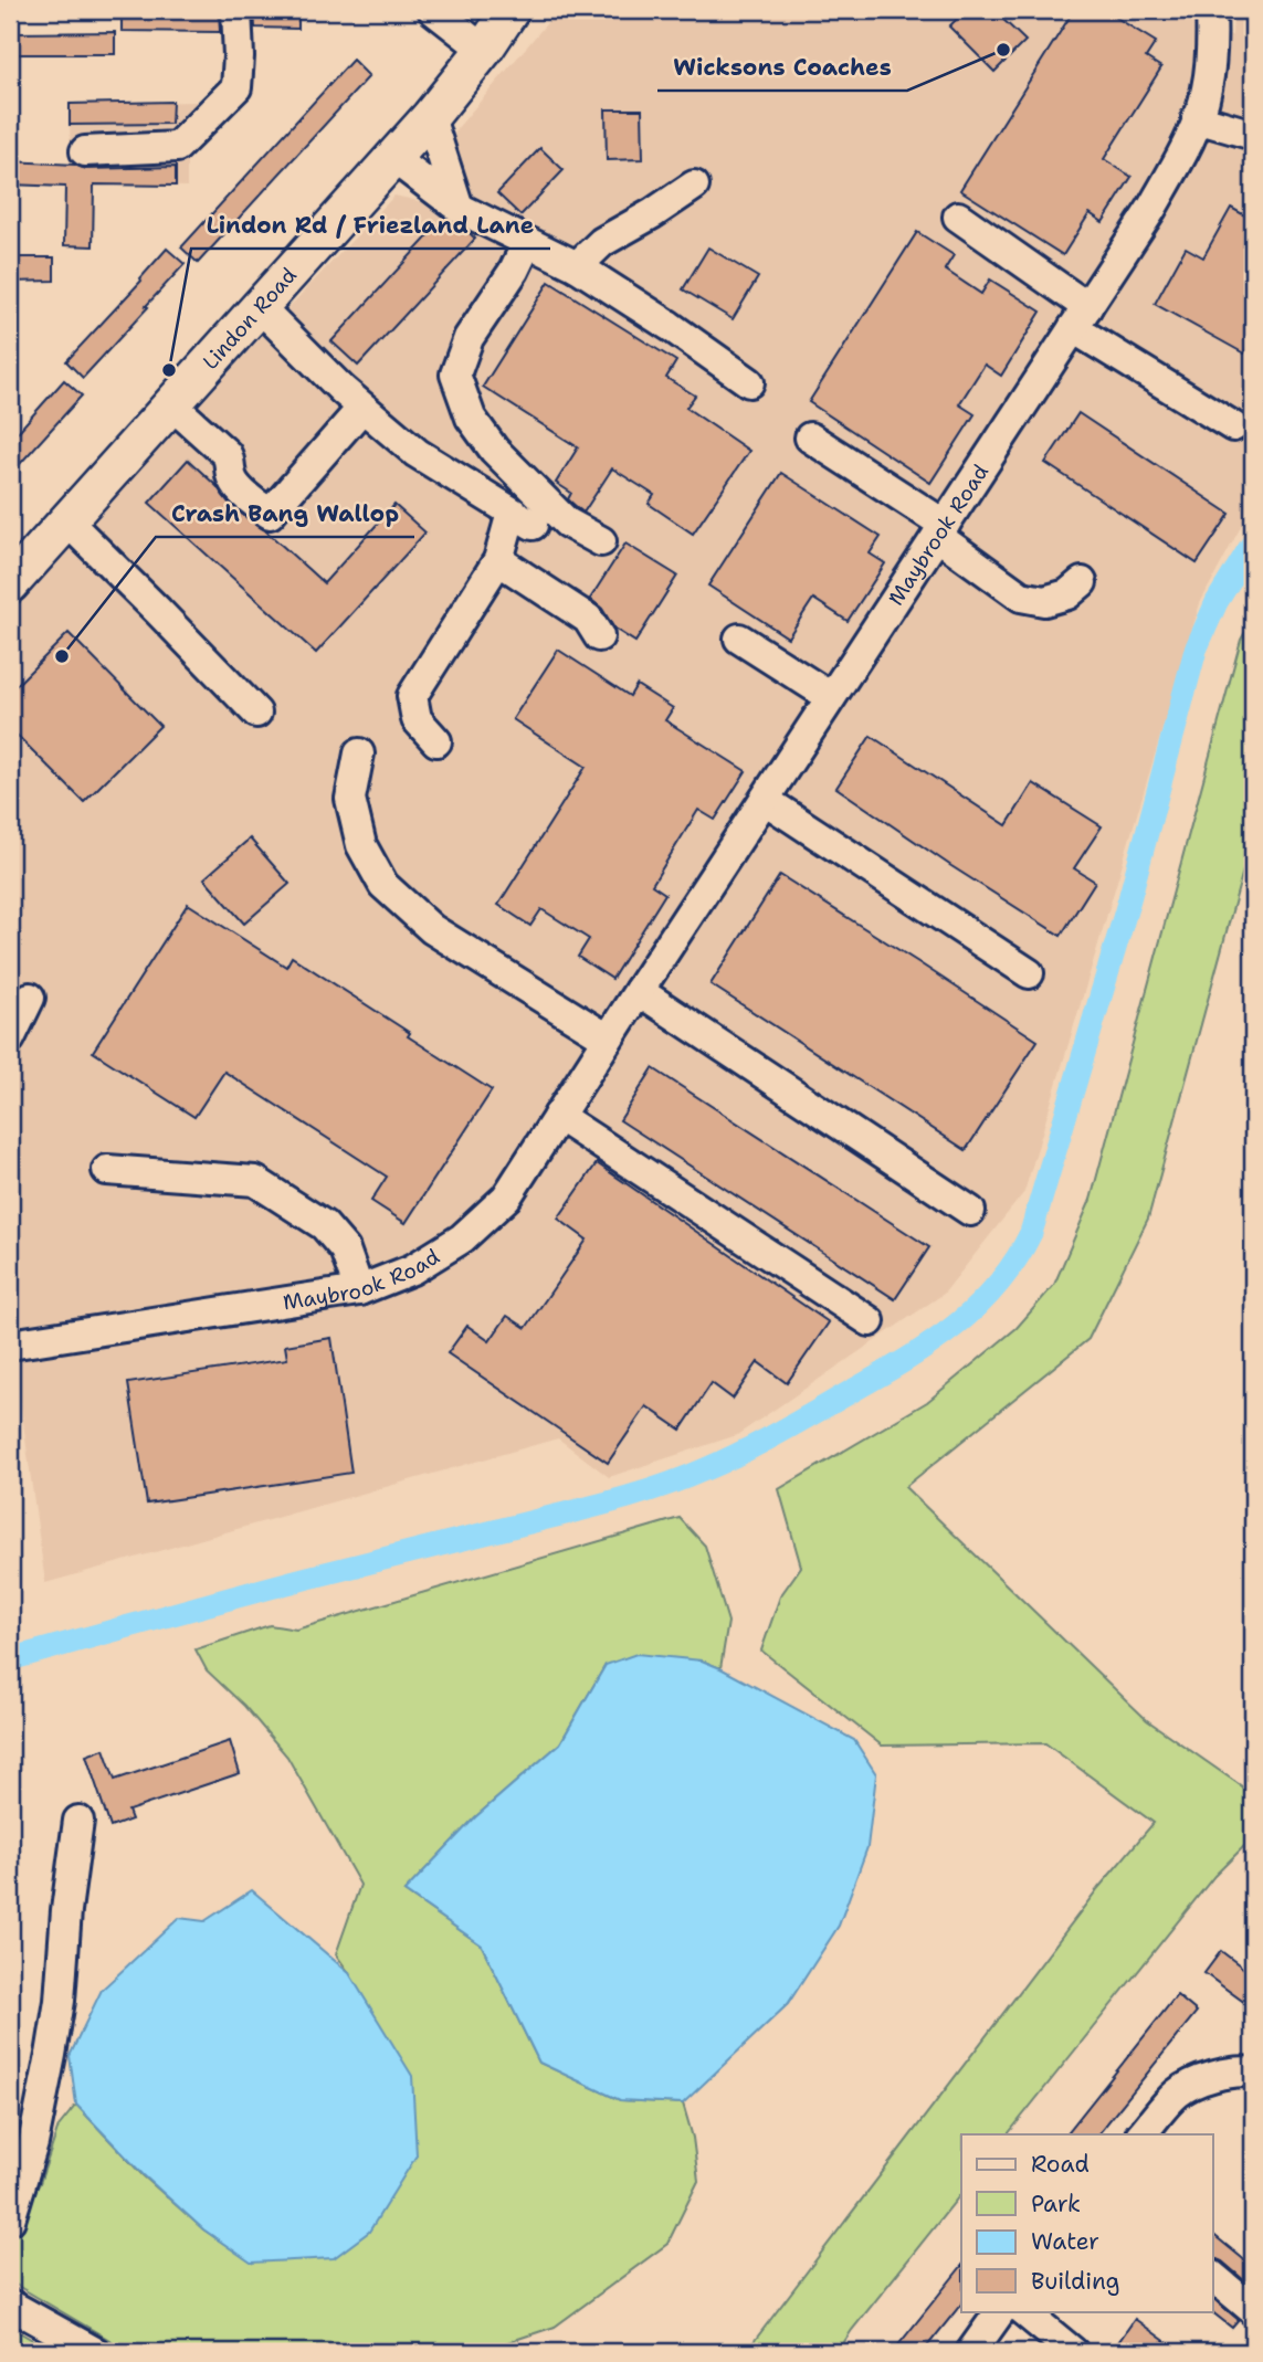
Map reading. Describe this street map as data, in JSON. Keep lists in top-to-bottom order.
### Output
{
  "streets": {
    "main road": ["Lindon Road"],
    "street": ["Maybrook Road"]
  },
  "places": ["Wicksons Coaches", "Lindon Rd / Friezland Lane", "Crash Bang Wallop"],
  "legend": [
    "Road",
    "Park",
    "Water",
    "Building"
  ]
}
